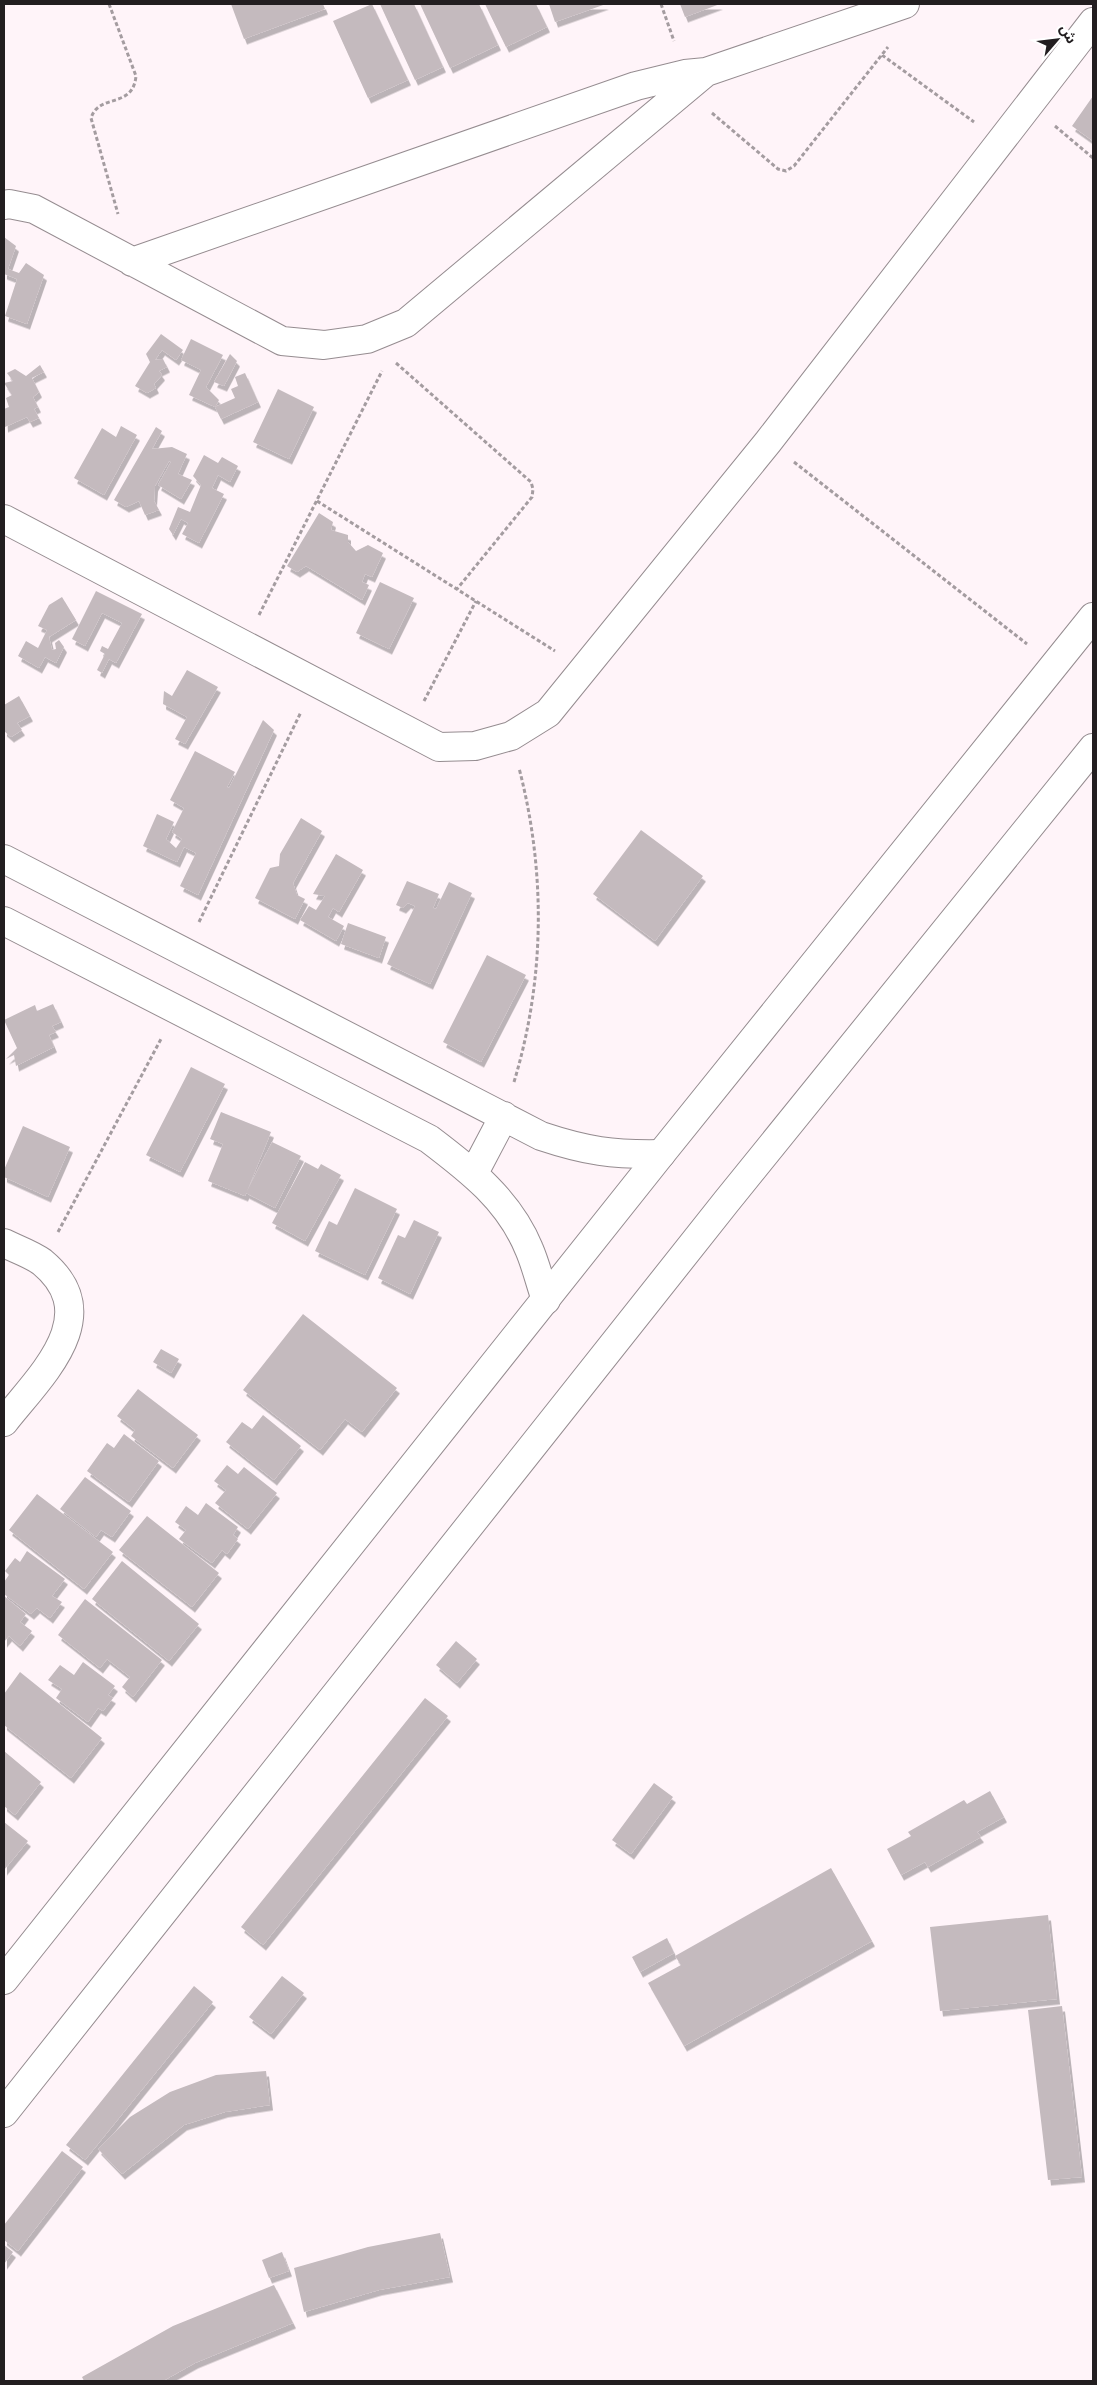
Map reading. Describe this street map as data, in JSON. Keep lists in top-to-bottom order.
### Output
{
  "north": "top right"
}
